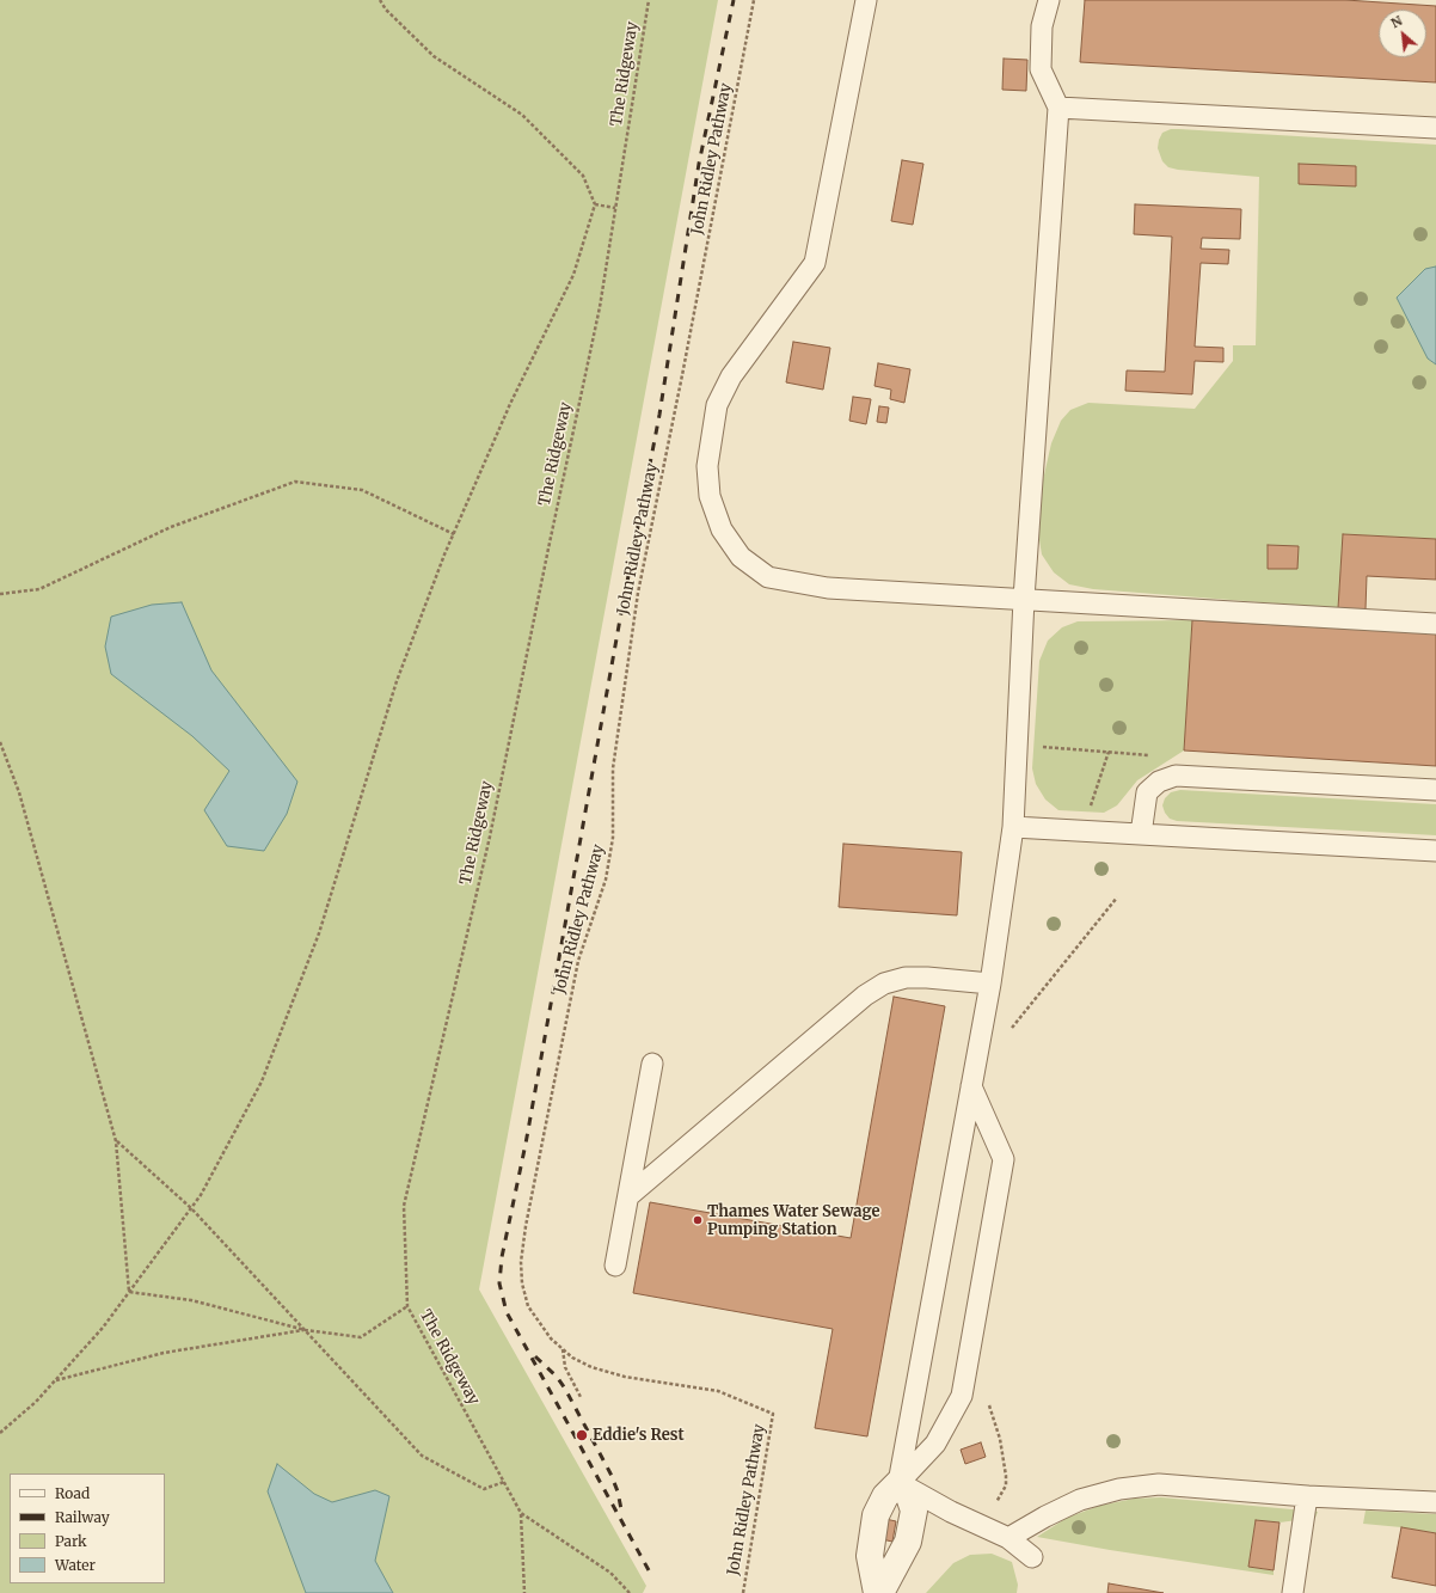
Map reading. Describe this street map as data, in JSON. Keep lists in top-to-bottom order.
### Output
{
  "streets": {
    "path": ["The Ridgeway", "John Ridley Pathway"]
  },
  "places": ["Thames Water Sewage Pumping Station", "Eddie's Rest"],
  "legend": [
    "Road",
    "Railway",
    "Park",
    "Water"
  ],
  "north": "top left"
}
